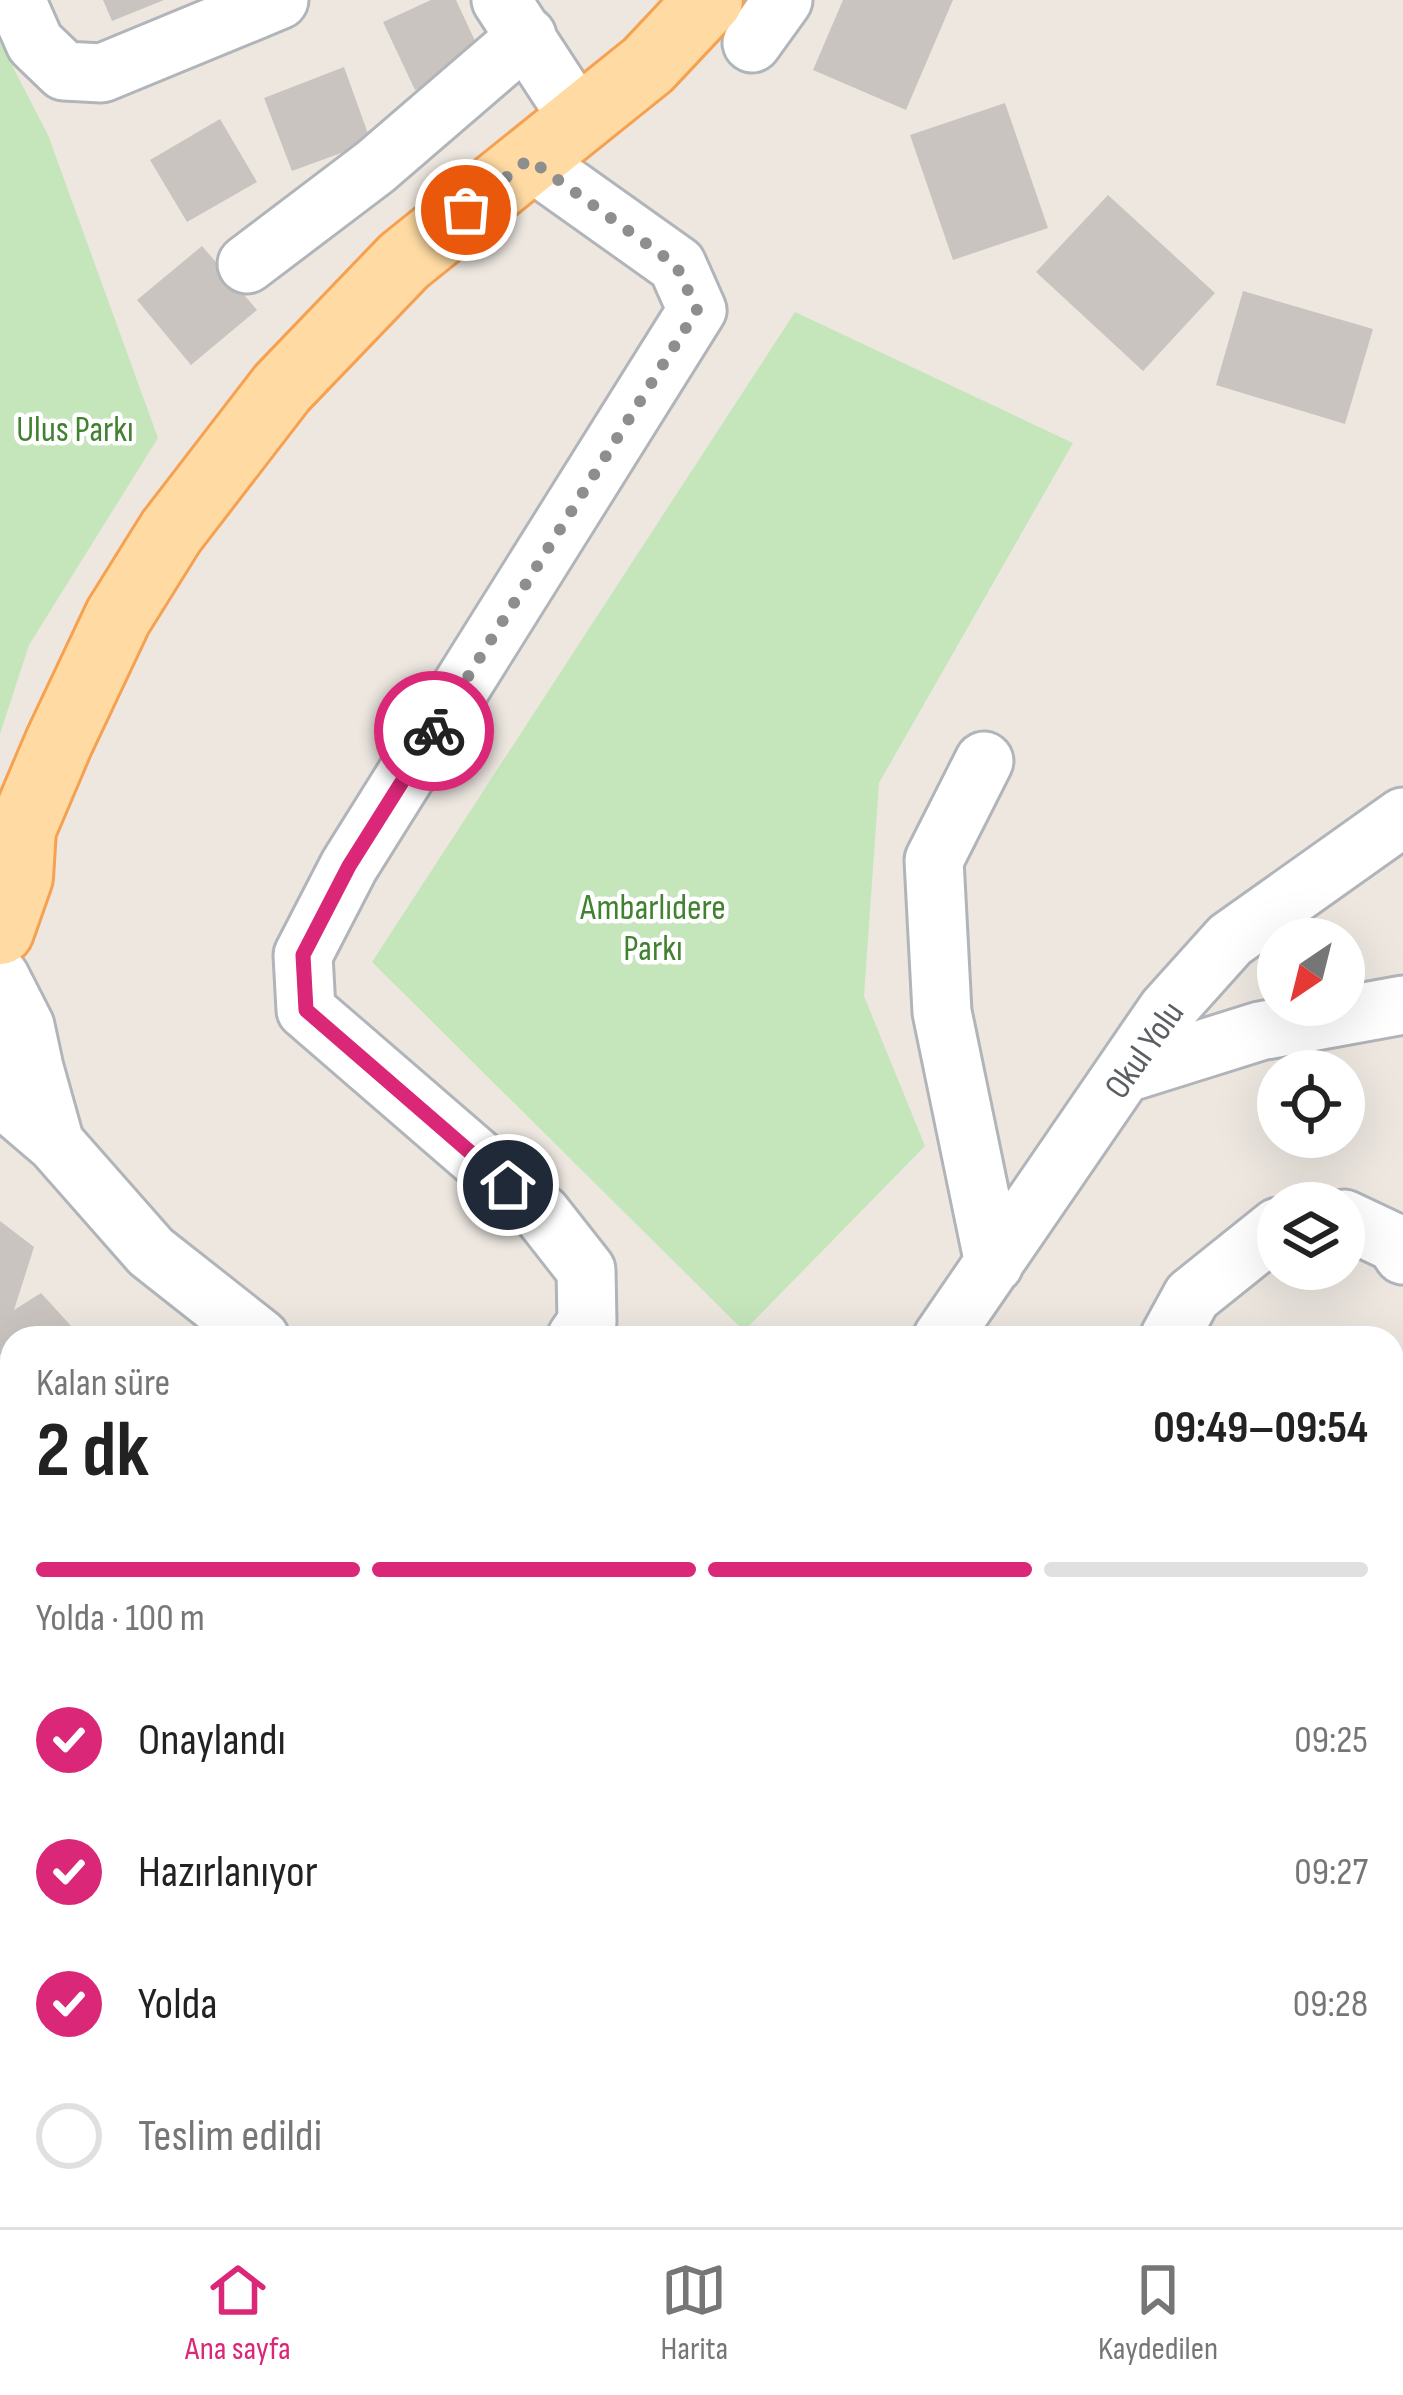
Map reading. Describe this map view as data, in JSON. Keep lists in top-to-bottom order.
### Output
{
  "streets": {
    "street": ["Okul Yolu"]
  },
  "parks": ["Ulus Parkı", "Ambarlıdere Parkı"],
  "north": "bottom left",
  "page": {
    "heading": ["2 dk", "Kalan süre", "09:49–09:54"],
    "bar": "Yolda · 100 m",
    "list": [
      ["Onaylandı", "09:25"],
      ["Hazırlanıyor", "09:27"],
      ["Yolda", "09:28"],
      "Teslim edildi"
    ],
    "tabs": ["Ana sayfa", "Harita", "Kaydedilen"]
  }
}
